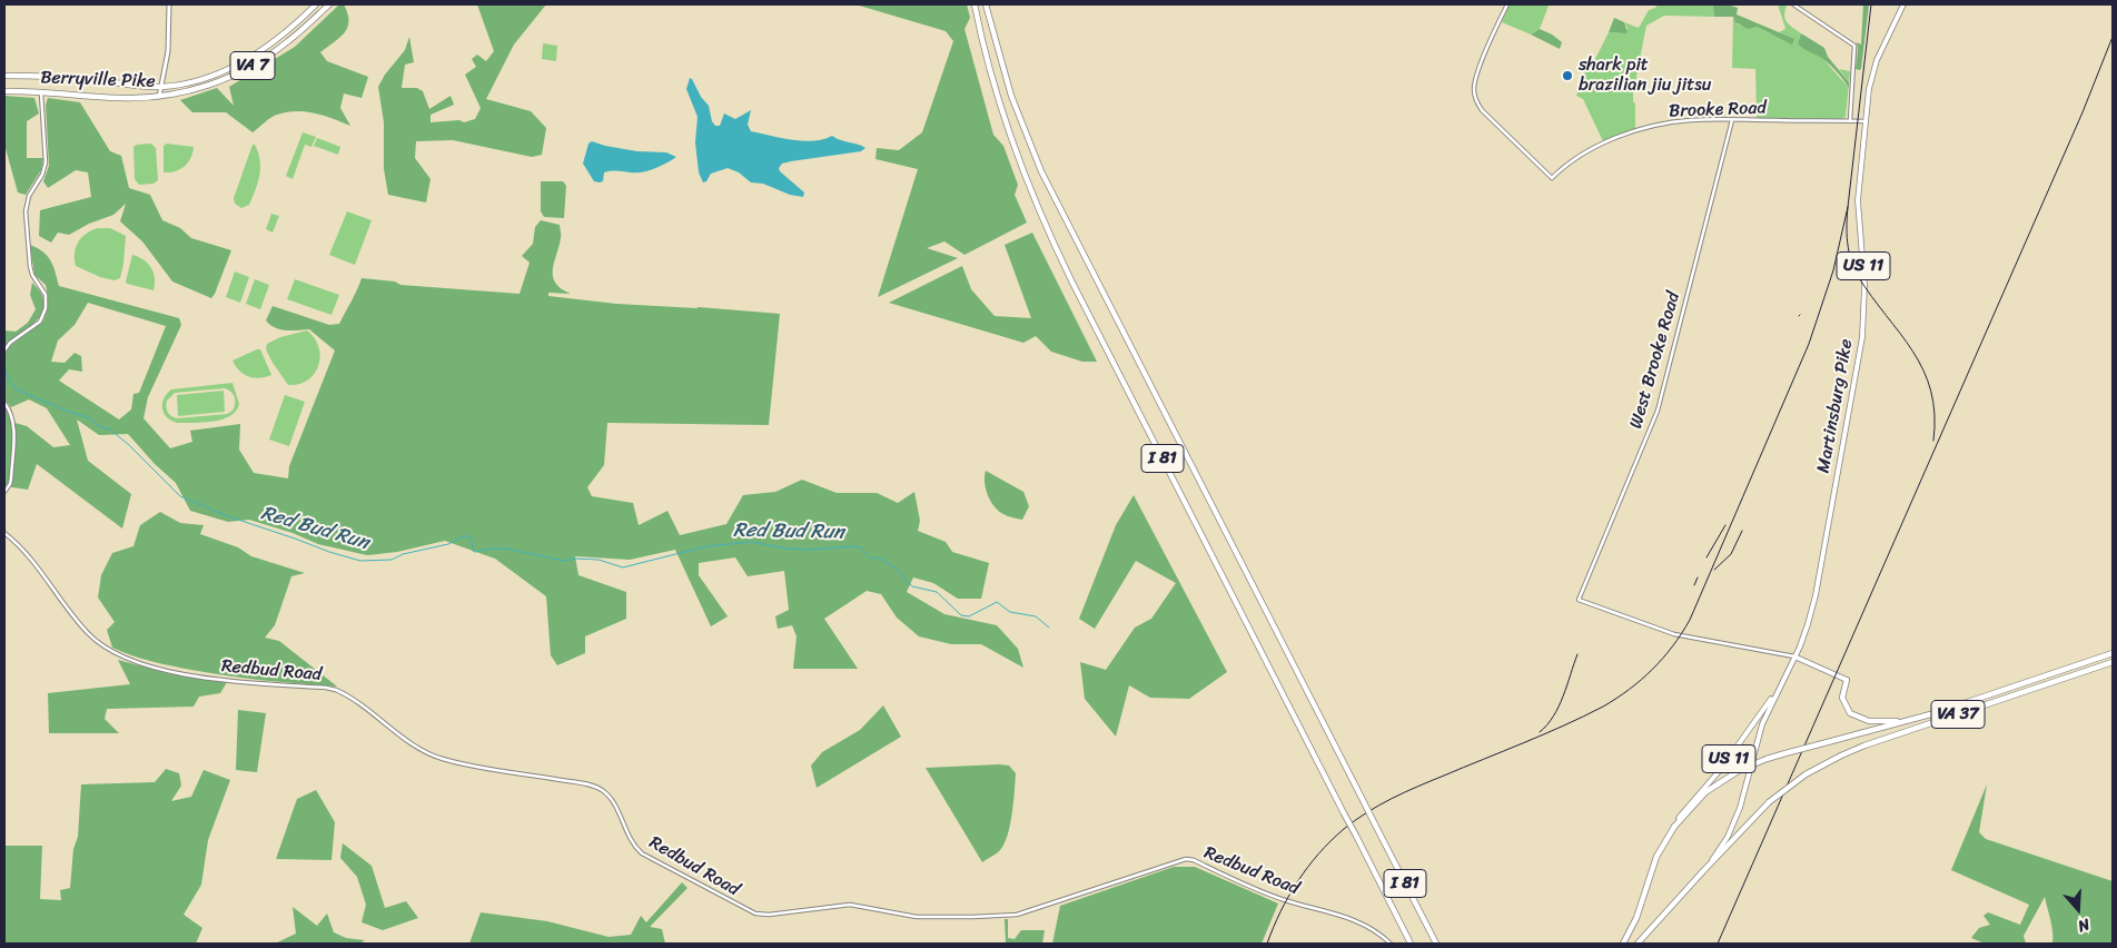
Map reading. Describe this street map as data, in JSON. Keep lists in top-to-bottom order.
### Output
{
  "streets": {
    "highway": [
      "VA 7",
      "Berryville Pike",
      "US 11",
      "I 81",
      "VA 37"
    ],
    "main road": ["Martinsburg Pike"],
    "street": ["Brooke Road", "West Brooke Road", "Redbud Road"]
  },
  "crossings": [
    ["Brooke Road", "US 11"],
    ["Brooke Road", "West Brooke Road"],
    ["Brooke Road", "Martinsburg Pike"],
    ["US 11", "Martinsburg Pike"],
    ["US 11", "VA 37"],
    ["West Brooke Road", "Martinsburg Pike"]
  ],
  "water": ["Red Bud Run"],
  "places": ["shark pit brazilian jiu jitsu"],
  "north": "bottom"
}
